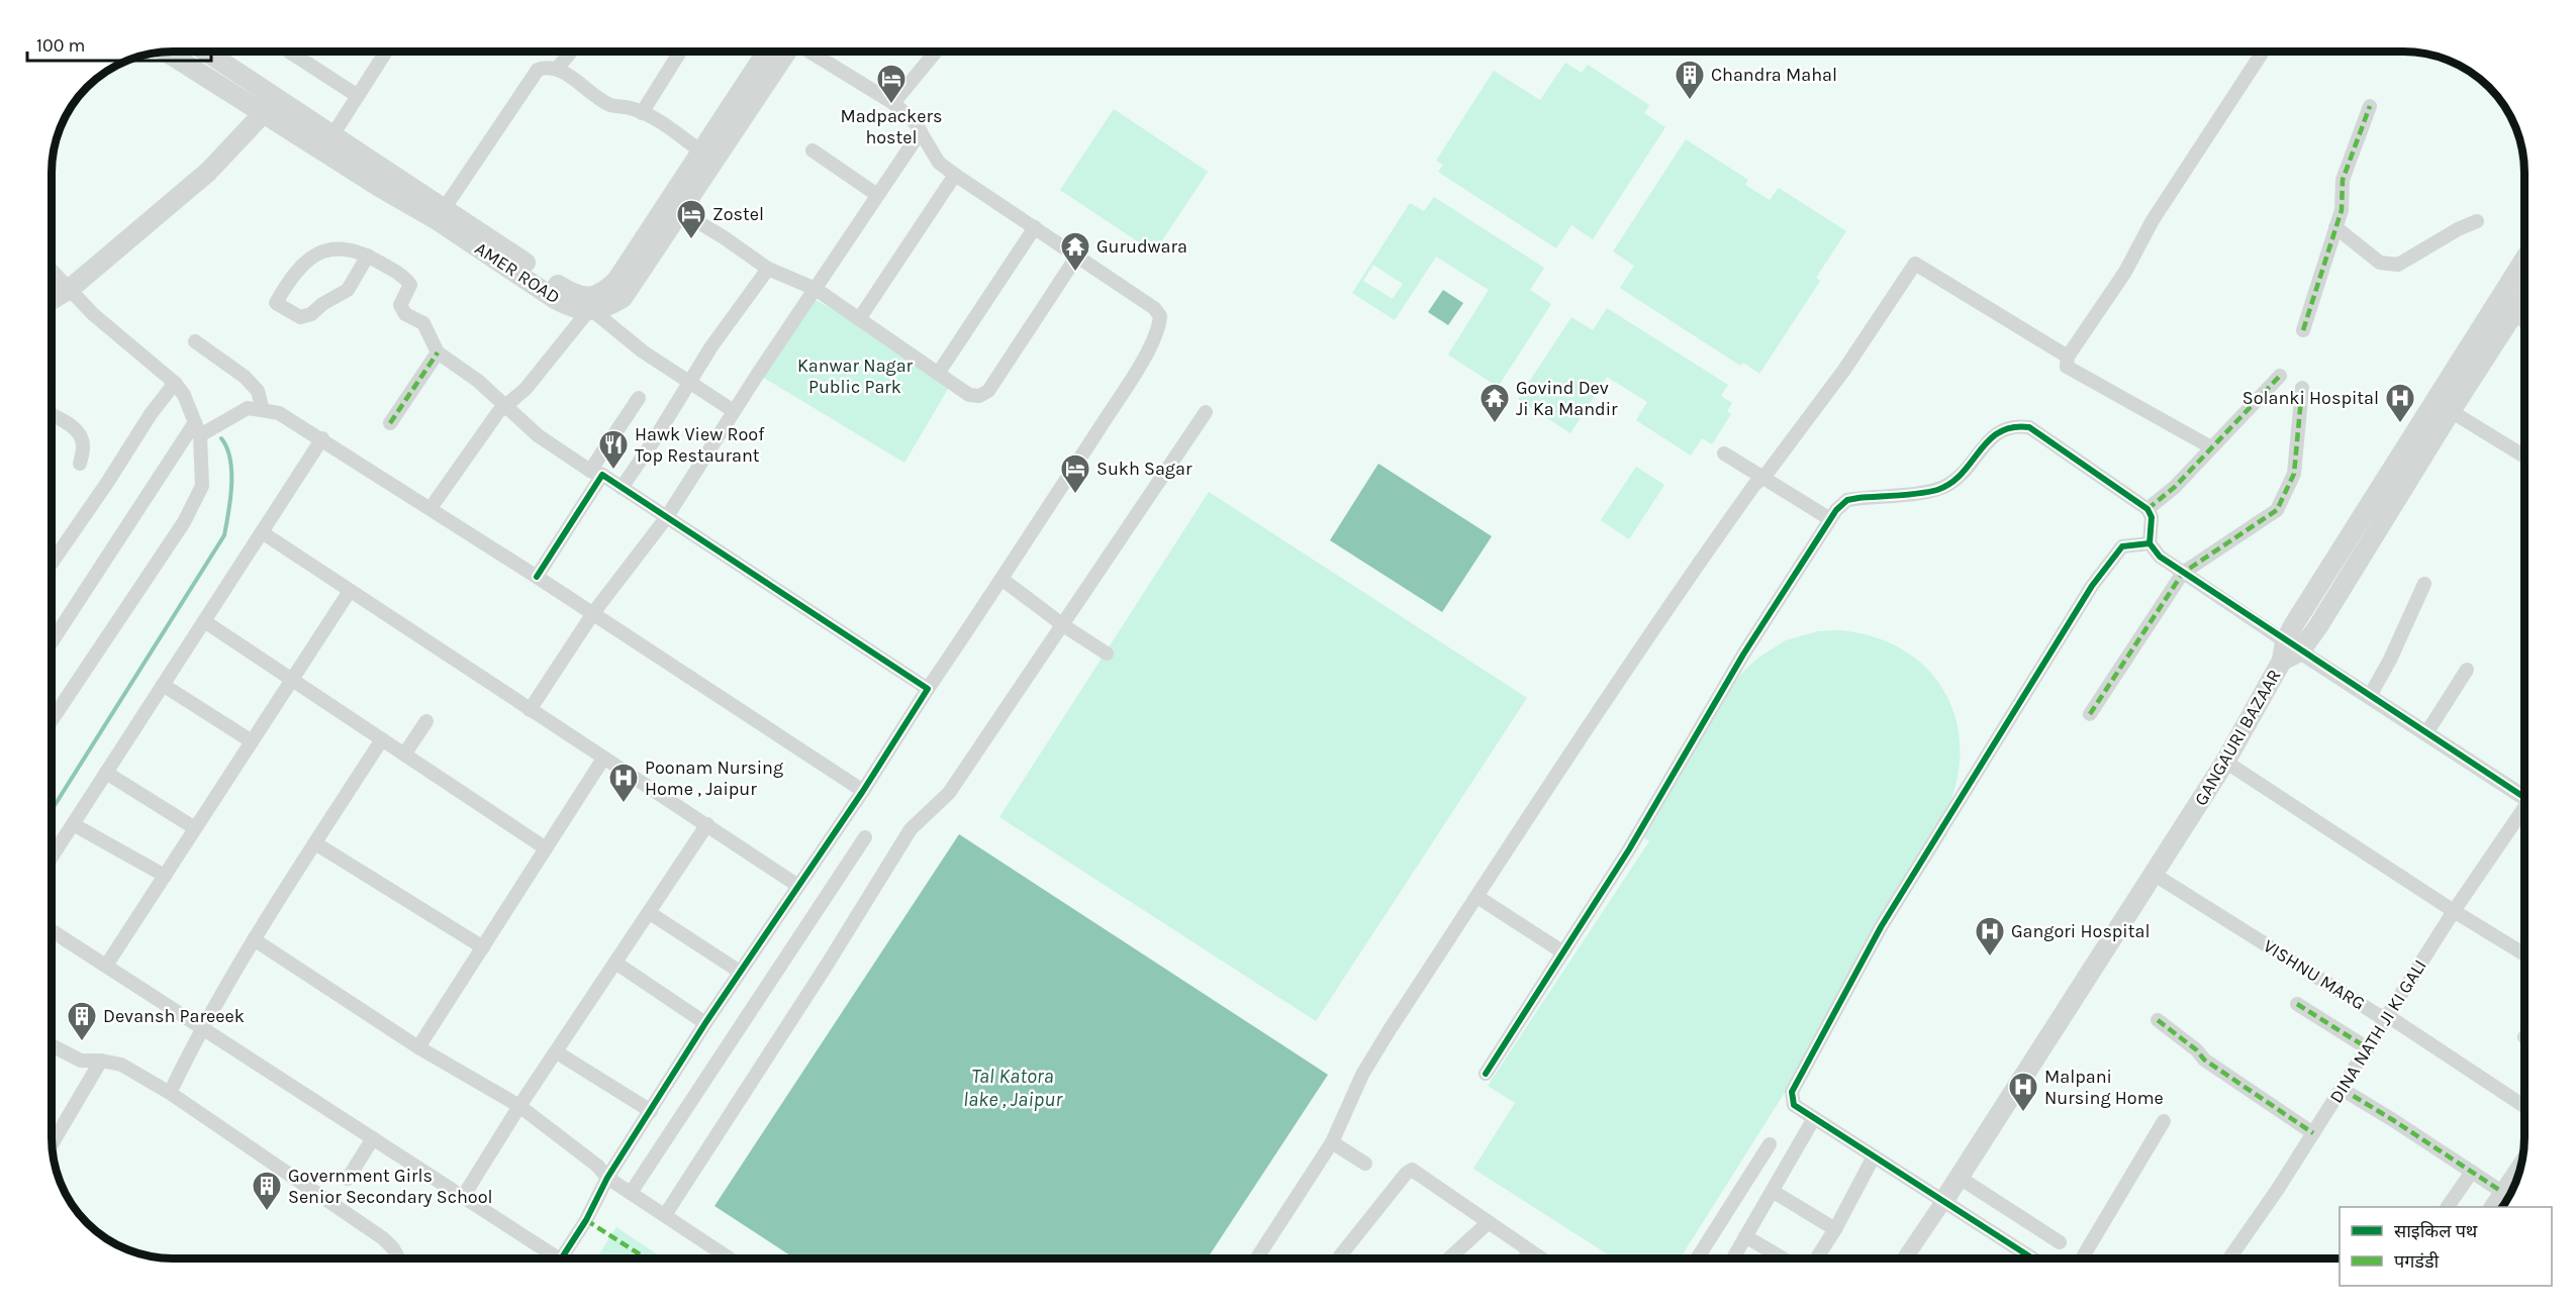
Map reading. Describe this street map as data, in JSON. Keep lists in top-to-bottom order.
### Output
{
  "streets": {
    "main road": ["AMER ROAD", "GANGAURI BAZAAR"],
    "street": ["VISHNU MARG", "DINA NATH JI KI GALI"]
  },
  "crossings": [
    ["GANGAURI BAZAAR", "VISHNU MARG"],
    ["VISHNU MARG", "DINA NATH JI KI GALI"]
  ],
  "water": ["Tal Katora lake , Jaipur"],
  "parks": ["Kanwar Nagar Public Park"],
  "places": {
    "building": ["Chandra Mahal", "Devansh Pareeek", "Government Girls Senior Secondary School"],
    "hotel": ["Madpackers hostel", "Zostel", "Sukh Sagar"],
    "temple": ["Gurudwara", "Govind Dev Ji Ka Mandir"],
    "hospital": [
      "Solanki Hospital",
      "Poonam Nursing Home , Jaipur",
      "Gangori Hospital",
      "Malpani Nursing Home"
    ],
    "restaurant": ["Hawk View Roof Top Restaurant"]
  },
  "legend": ["साइकिल पथ", "पगडंडी"],
  "scale_bar": "100 m"
}
